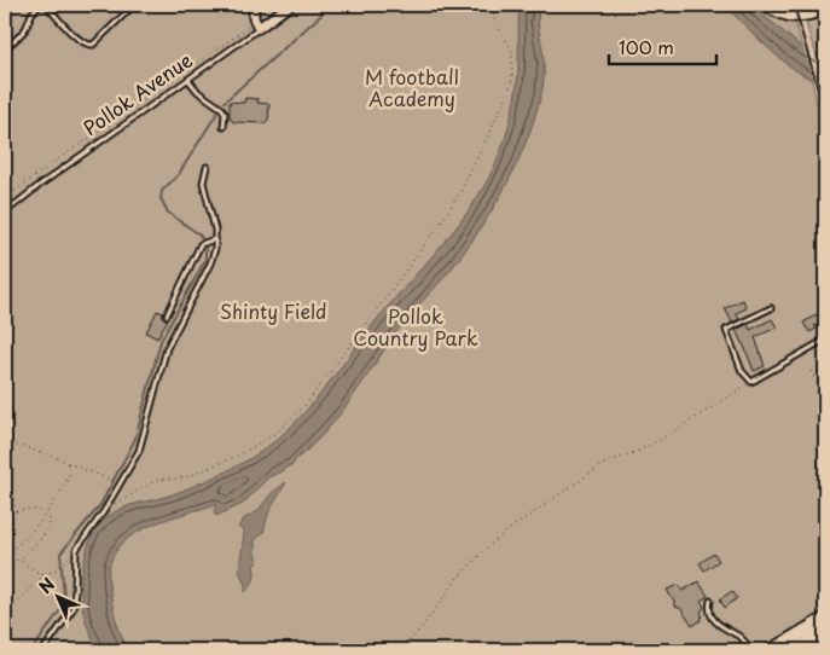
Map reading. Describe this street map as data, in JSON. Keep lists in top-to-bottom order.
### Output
{
  "streets": {
    "street": ["Pollok Avenue"]
  },
  "parks": ["M football Academy", "Shinty Field", "Pollok Country Park"],
  "scale_bar": "100 m",
  "north": "top left"
}
